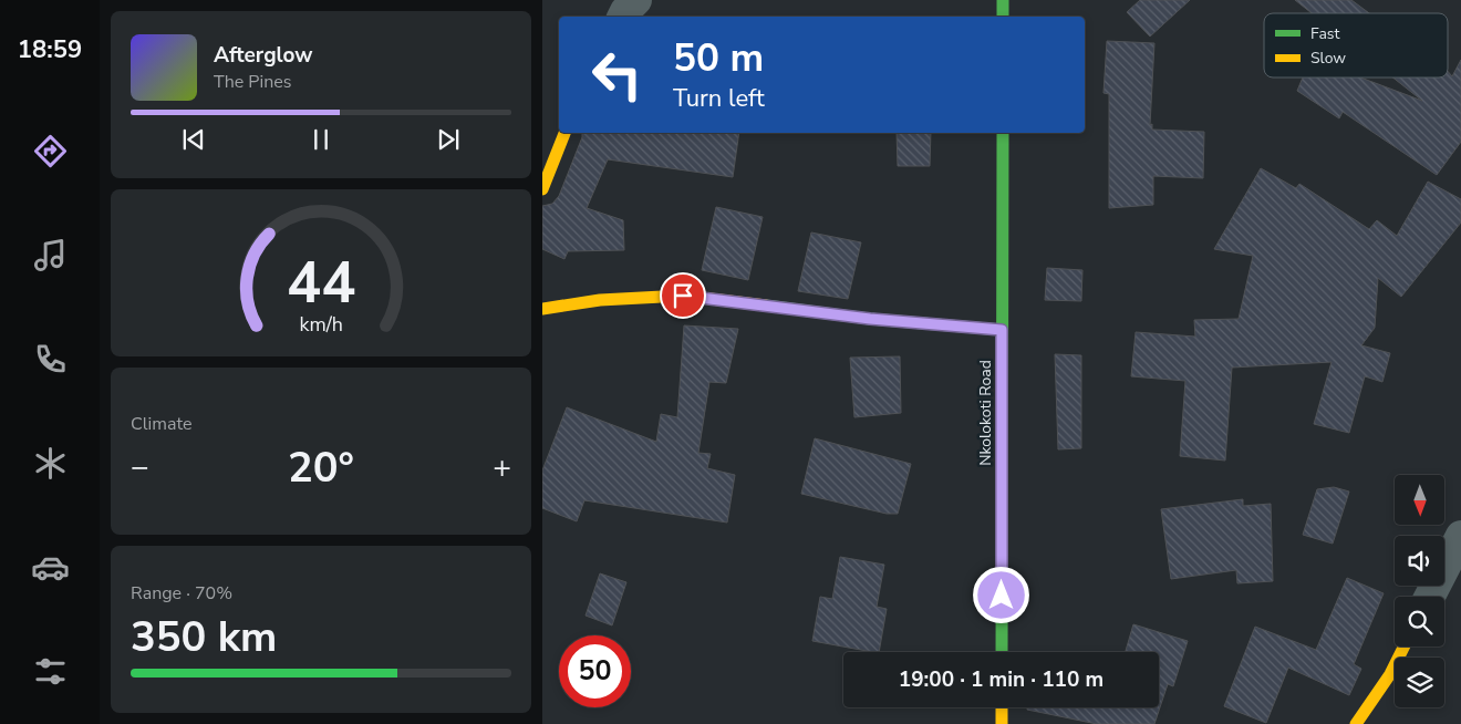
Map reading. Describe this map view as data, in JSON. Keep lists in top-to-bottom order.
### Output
{
  "streets": {
    "street": ["Nkolokoti Road"]
  },
  "legend": ["Fast", "Slow"],
  "north": "bottom",
  "page": {
    "tabs": "18:59",
    "turn": ["50 m", "Turn left"],
    "song": ["Afterglow", "The Pines"],
    "tile": [
      "Climate",
      ["Range · 70%", "350 km"]
    ],
    "heat": ["−", "20°", "+"],
    "limit": "50",
    "trip": "19:00 · 1 min · 110 m",
    "gauge": ["44", "km/h"]
  }
}
